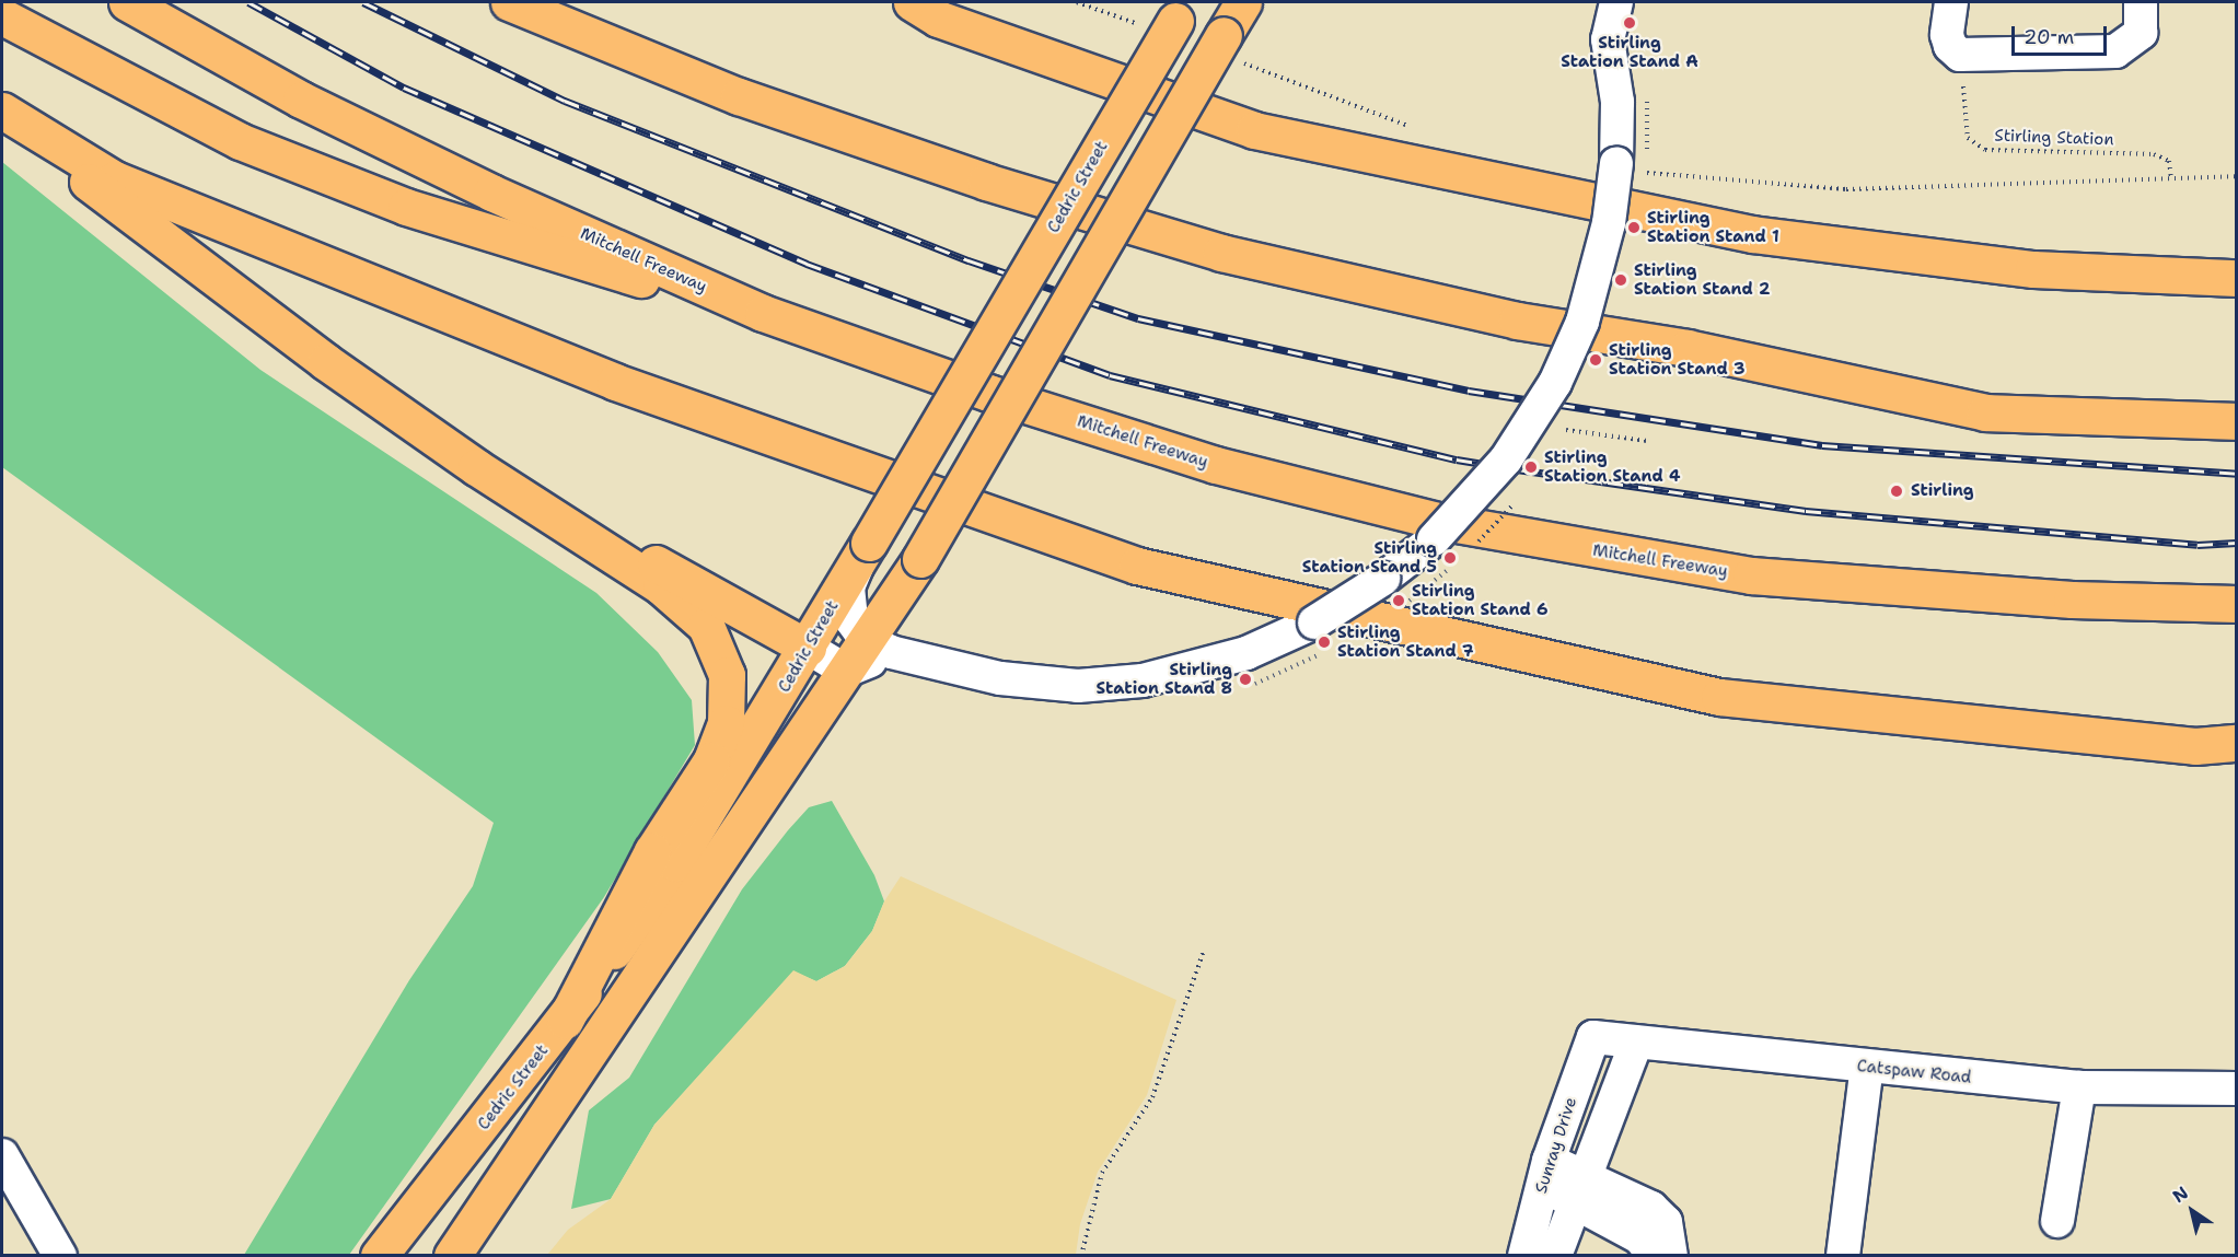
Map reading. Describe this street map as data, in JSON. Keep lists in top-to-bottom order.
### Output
{
  "streets": {
    "main road": ["Cedric Street", "Mitchell Freeway"],
    "street": ["Catspaw Road", "Sunray Drive"],
    "path": ["Stirling Station"]
  },
  "crossings": [
    ["Catspaw Road", "Sunray Drive"]
  ],
  "places": [
    "Stirling Station Stand A",
    "Stirling Station Stand 1",
    "Stirling Station Stand 2",
    "Stirling Station Stand 3",
    "Stirling Station Stand 4",
    "Stirling",
    "Stirling Station Stand 5",
    "Stirling Station Stand 6",
    "Stirling Station Stand 7",
    "Stirling Station Stand 8"
  ],
  "scale_bar": "20 m",
  "north": "top left"
}
